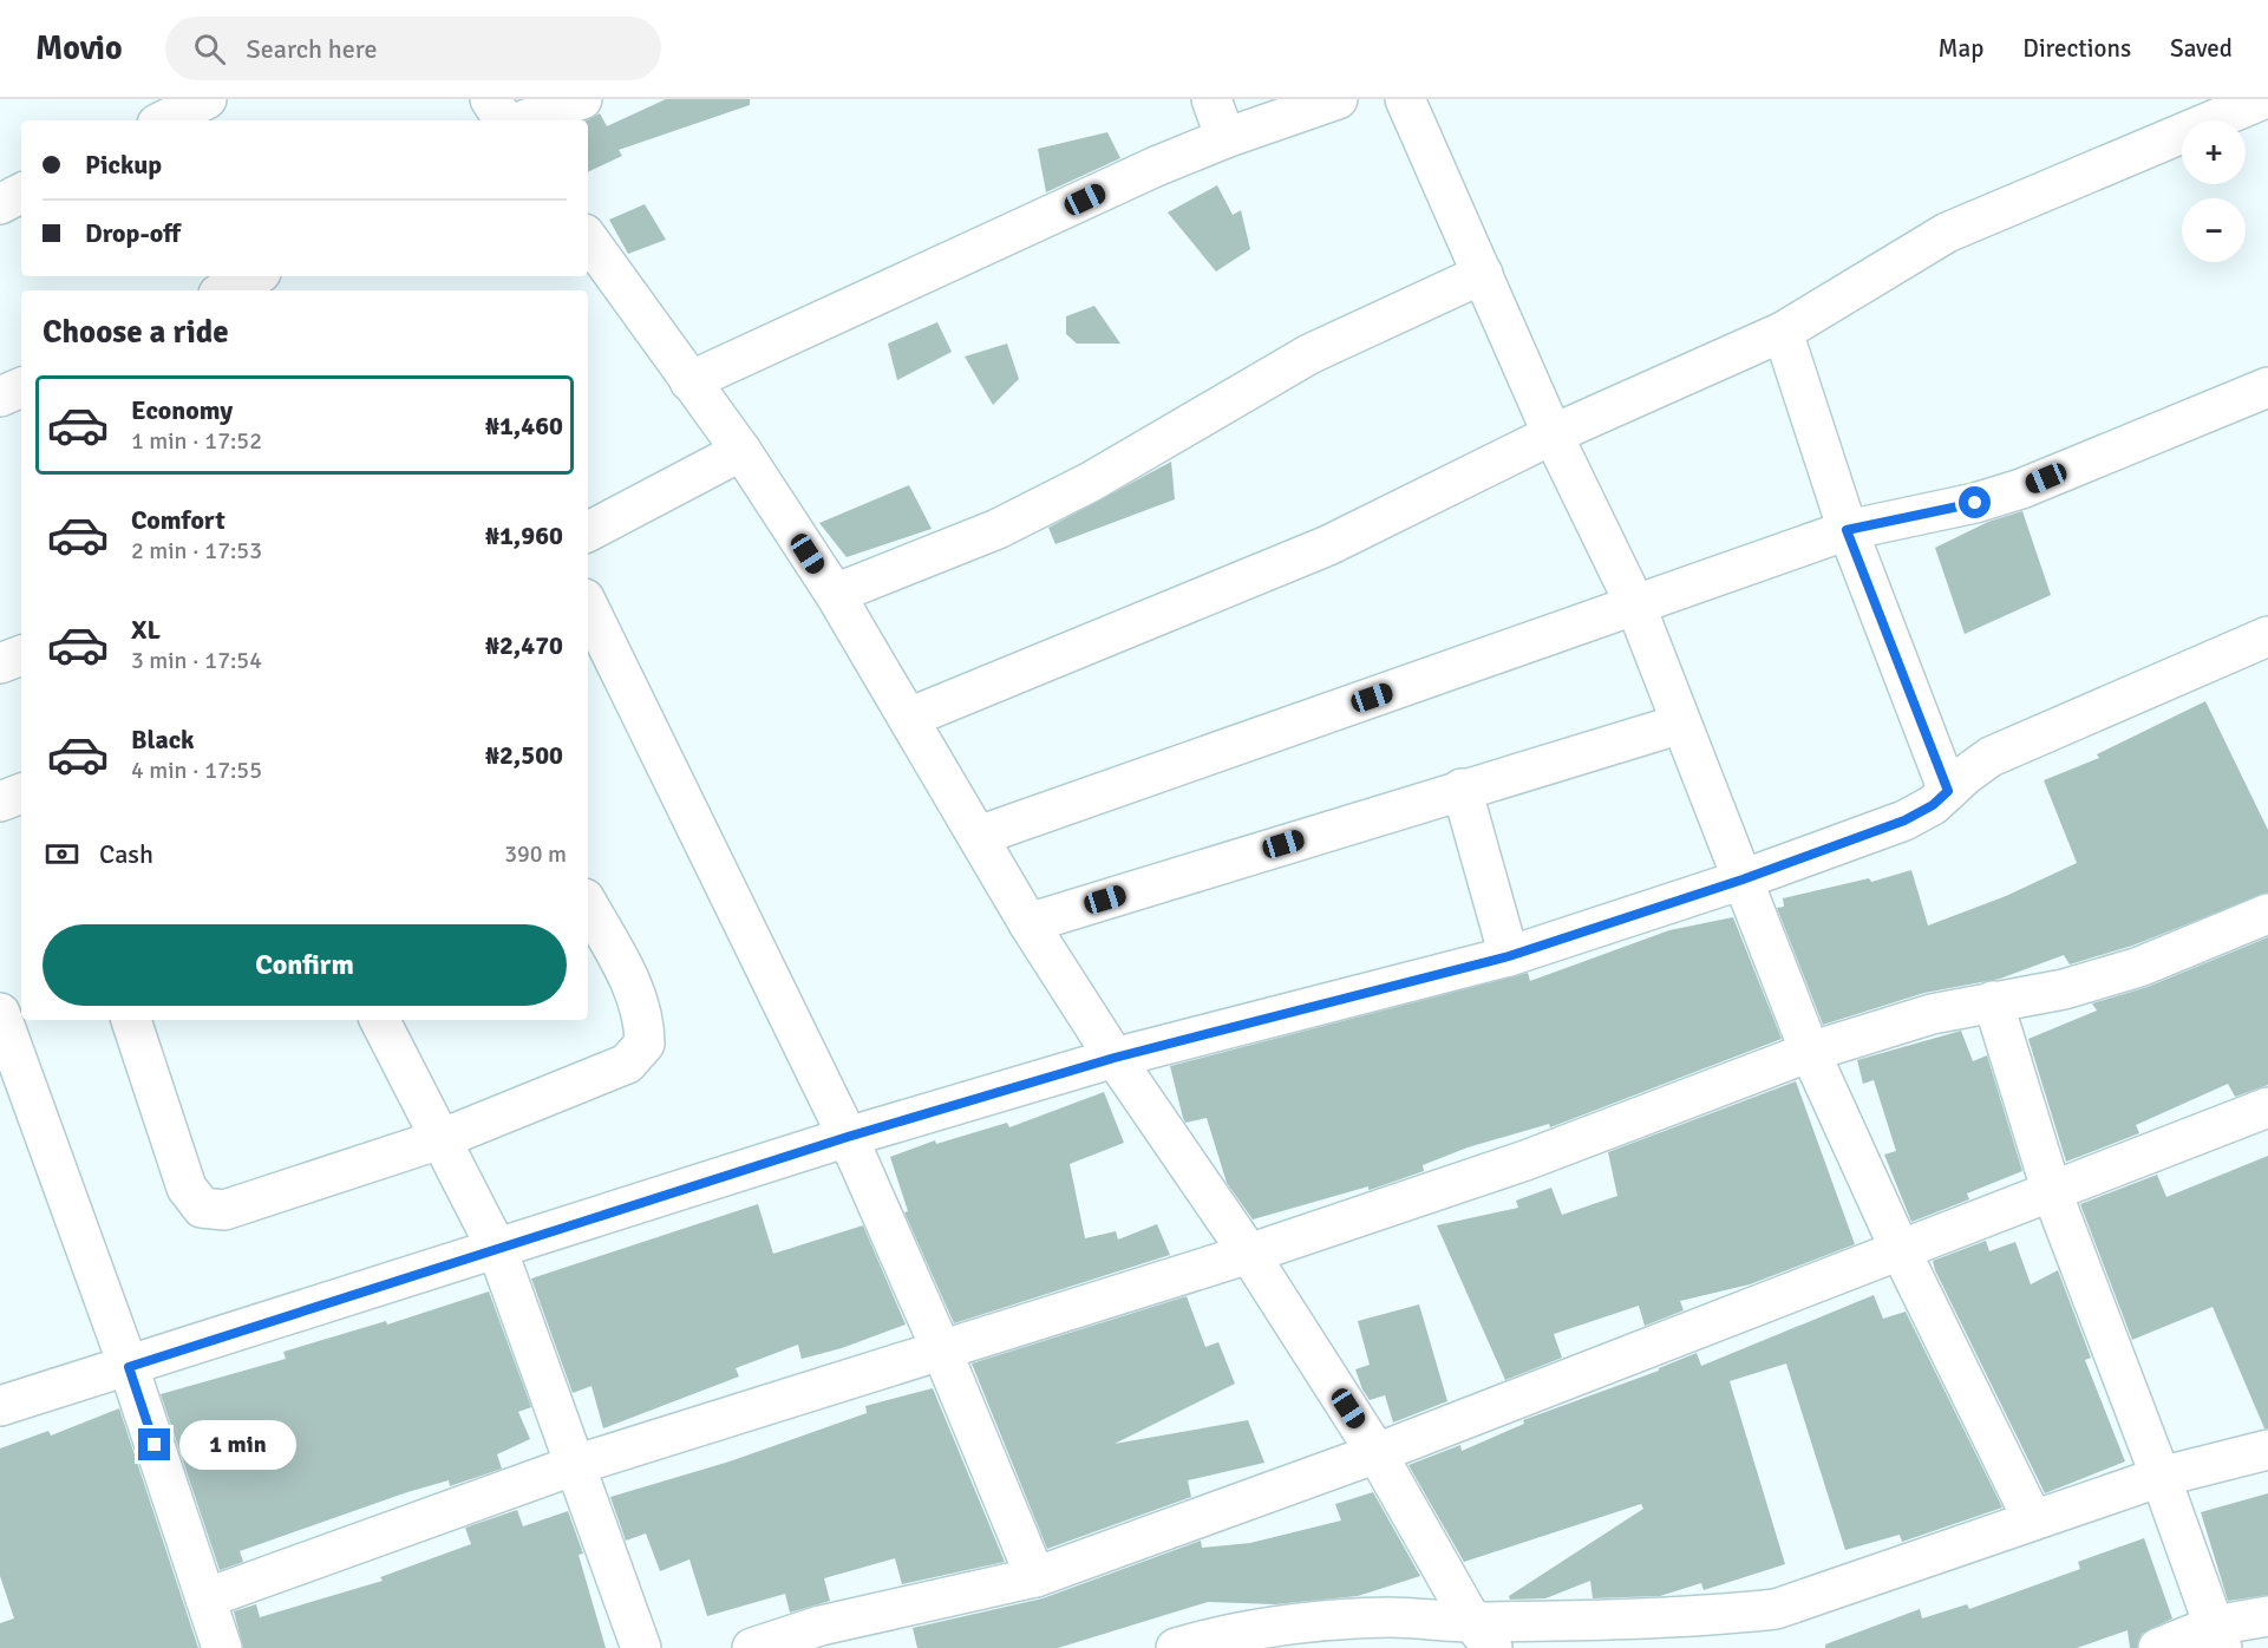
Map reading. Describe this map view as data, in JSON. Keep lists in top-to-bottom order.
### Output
{
  "page": {
    "header": "Movio",
    "search": "Search here",
    "nav": ["Map", "Directions", "Saved"],
    "map_buttons": ["+", "−"],
    "banner": ["Pickup", "Drop-off"],
    "heading": "Choose a ride",
    "list": [
      {
        "name": "Economy",
        "note": "1 min · 17:52",
        "value": "₦1,460"
      },
      {
        "name": "Comfort",
        "note": "2 min · 17:53",
        "value": "₦1,960"
      },
      {
        "name": "XL",
        "note": "3 min · 17:54",
        "value": "₦2,470"
      },
      {
        "name": "Black",
        "note": "4 min · 17:55",
        "value": "₦2,500"
      }
    ],
    "pay": ["Cash", "390 m"],
    "buttons": "Confirm",
    "bubble": "1 min"
  }
}
